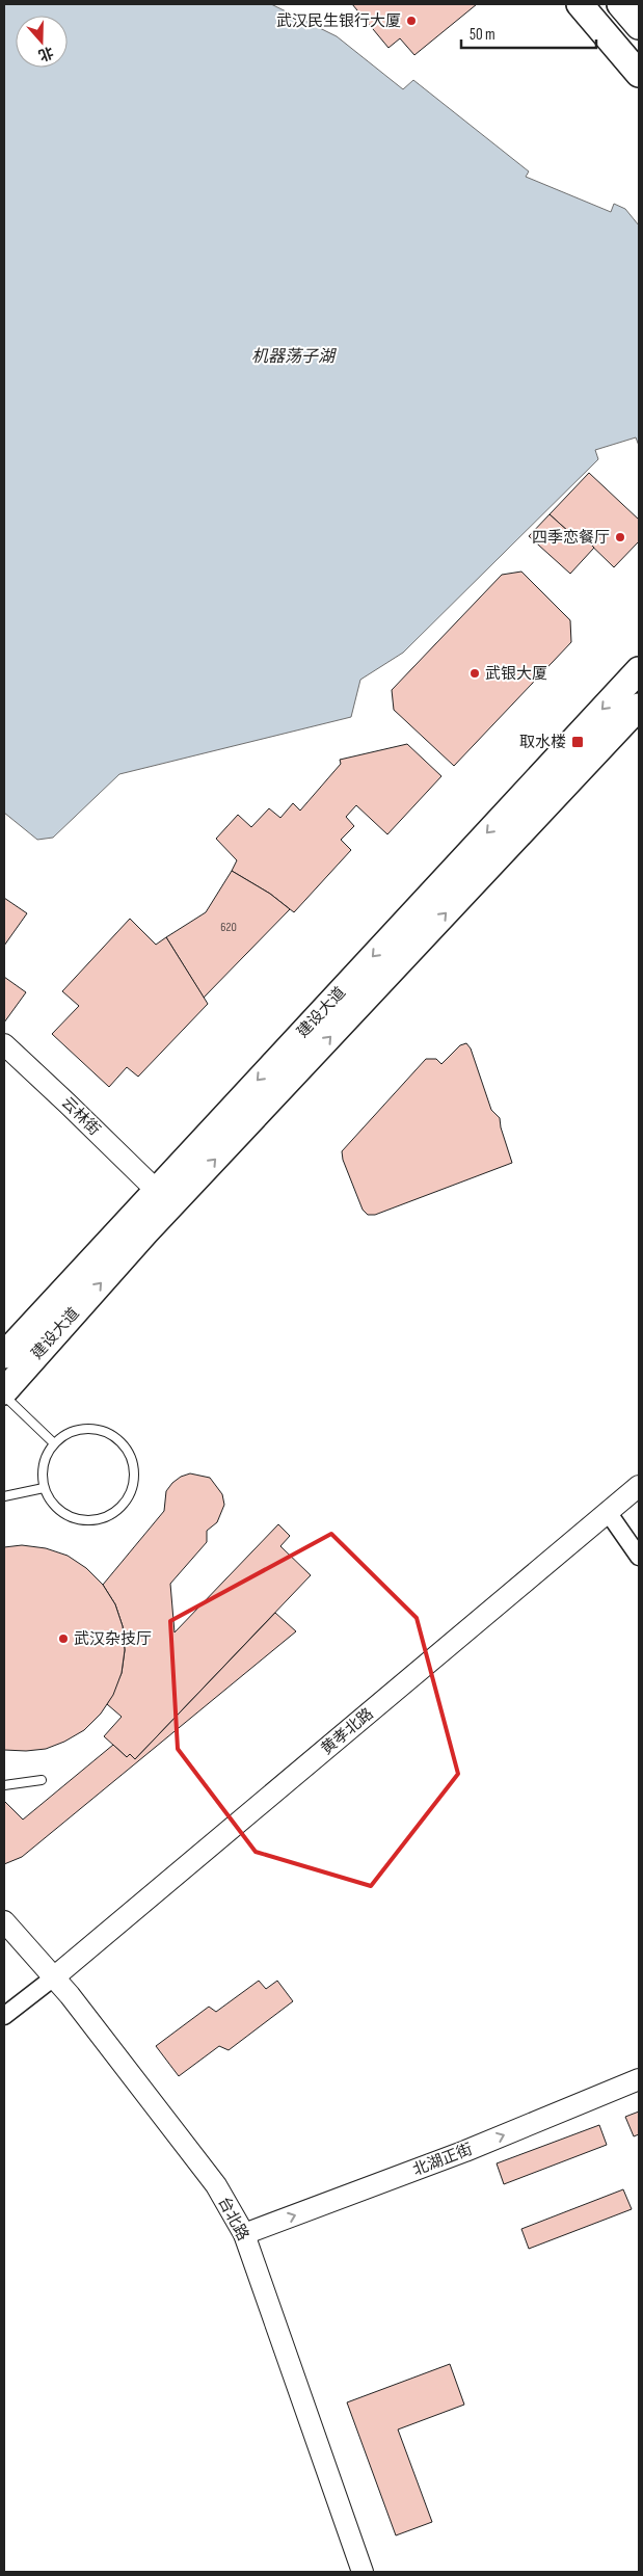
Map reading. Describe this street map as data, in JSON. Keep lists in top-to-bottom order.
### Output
{
  "streets": {
    "main road": ["建设大道"],
    "street": [
      "云林街",
      "黄孝北路",
      "北湖正街",
      "台北路"
    ]
  },
  "crossings": [
    ["建设大道", "云林街"],
    ["黄孝北路", "台北路"],
    ["北湖正街", "台北路"]
  ],
  "one_way": ["北湖正街"],
  "water": ["机器荡子湖"],
  "places": {
    "other": [
      "武汉民生银行大厦",
      "四季恋餐厅",
      "武银大厦",
      "武汉杂技厅"
    ],
    "transit": ["取水楼"]
  },
  "house_numbers": ["620"],
  "scale_bar": "50 m",
  "north": "bottom"
}
